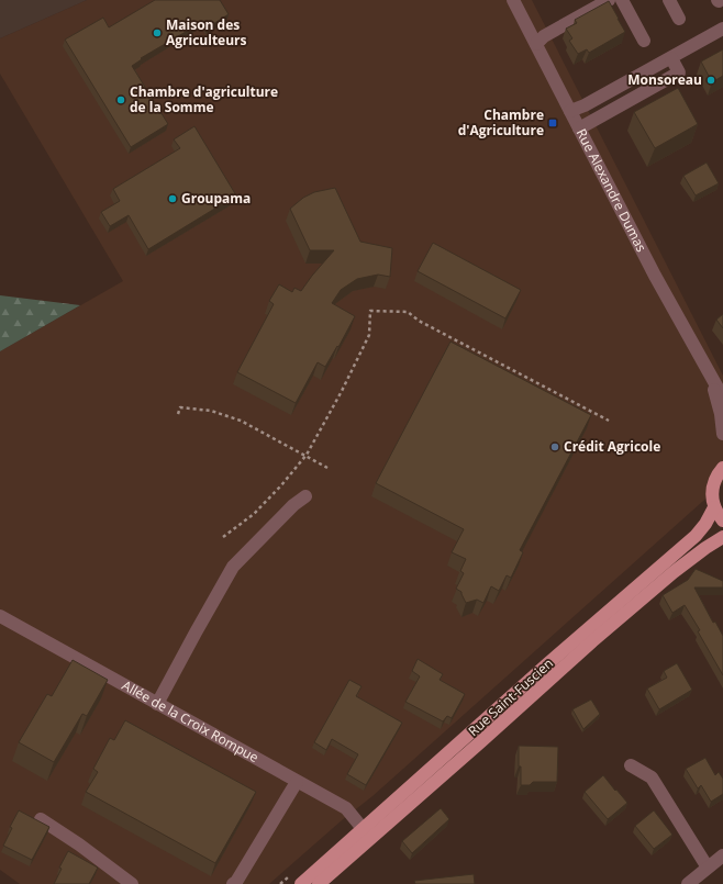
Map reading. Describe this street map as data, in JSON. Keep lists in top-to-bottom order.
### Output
{
  "streets": {
    "main road": ["Rue Saint-Fuscien"],
    "street": ["Rue Alexandre Dumas", "Allée de la Croix Rompue"]
  },
  "crossings": [
    ["Rue Saint-Fuscien", "Allée de la Croix Rompue"]
  ],
  "places": {
    "other": [
      "Maison des Agriculteurs",
      "Monsoreau",
      "Chambre d'agriculture de la Somme",
      "Groupama",
      "Crédit Agricole"
    ],
    "transit": ["Chambre d'Agriculture"]
  }
}
